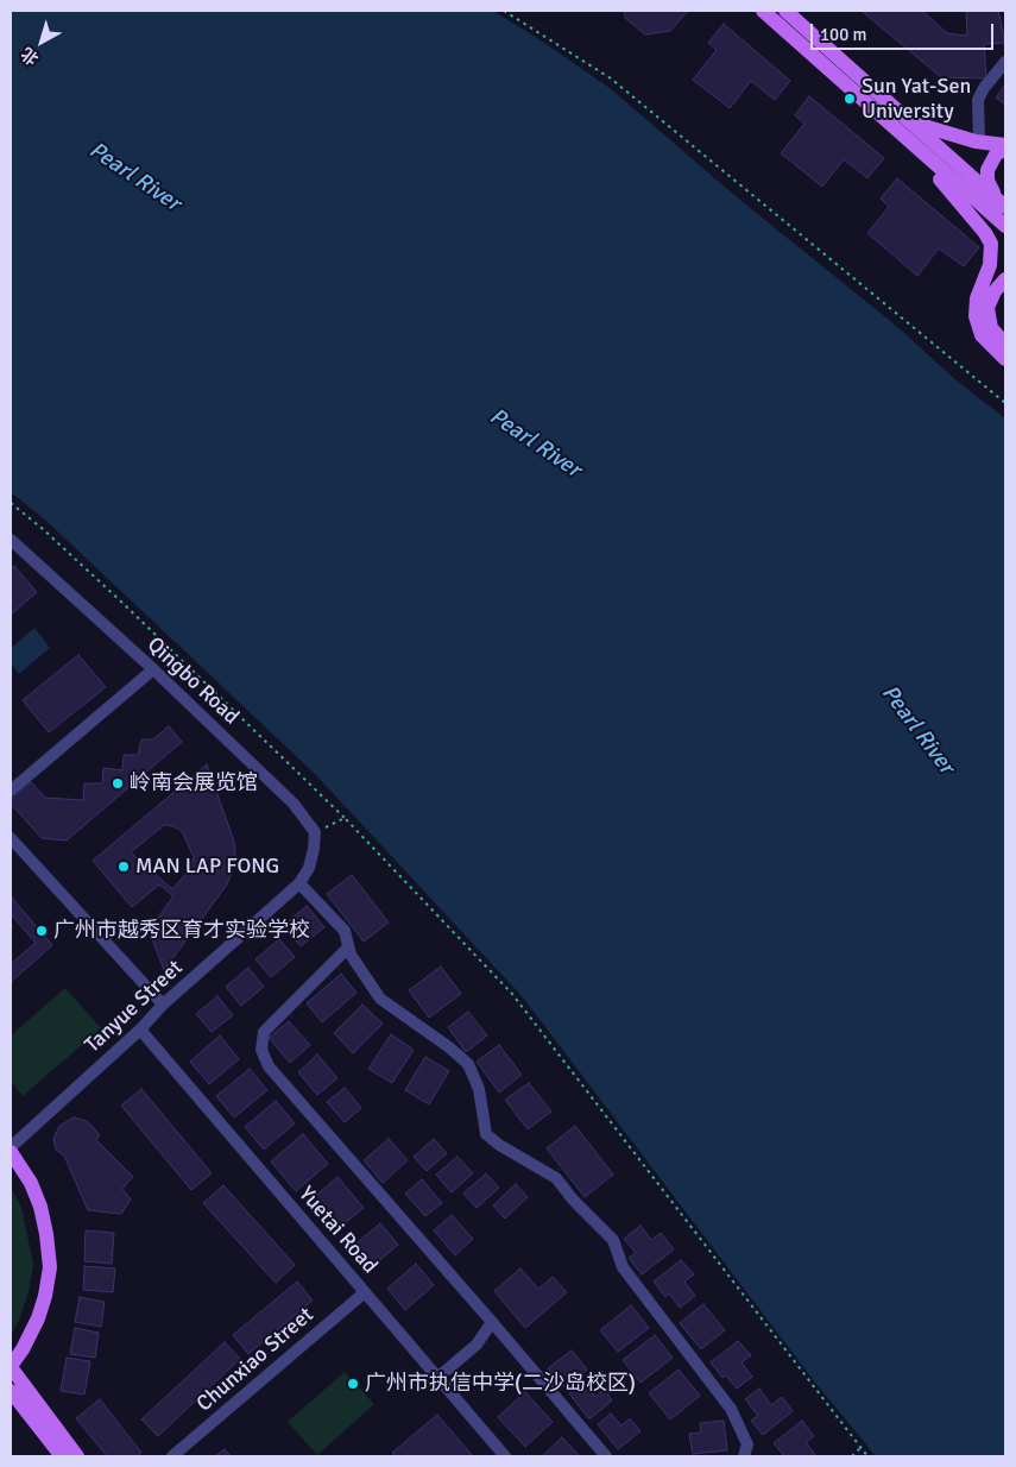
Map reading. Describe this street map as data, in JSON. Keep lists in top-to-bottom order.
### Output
{
  "streets": {
    "street": [
      "Qingbo Road",
      "Tanyue Street",
      "Yuetai Road",
      "Chunxiao Street"
    ]
  },
  "crossings": [
    ["Qingbo Road", "Tanyue Street"],
    ["Tanyue Street", "Yuetai Road"],
    ["Yuetai Road", "Chunxiao Street"]
  ],
  "water": ["Pearl River"],
  "places": [
    "Sun Yat-Sen University",
    "岭南会展览馆",
    "MAN LAP FONG",
    "广州市越秀区育才实验学校",
    "广州市执信中学(二沙岛校区)"
  ],
  "scale_bar": "100 m",
  "north": "bottom left"
}
